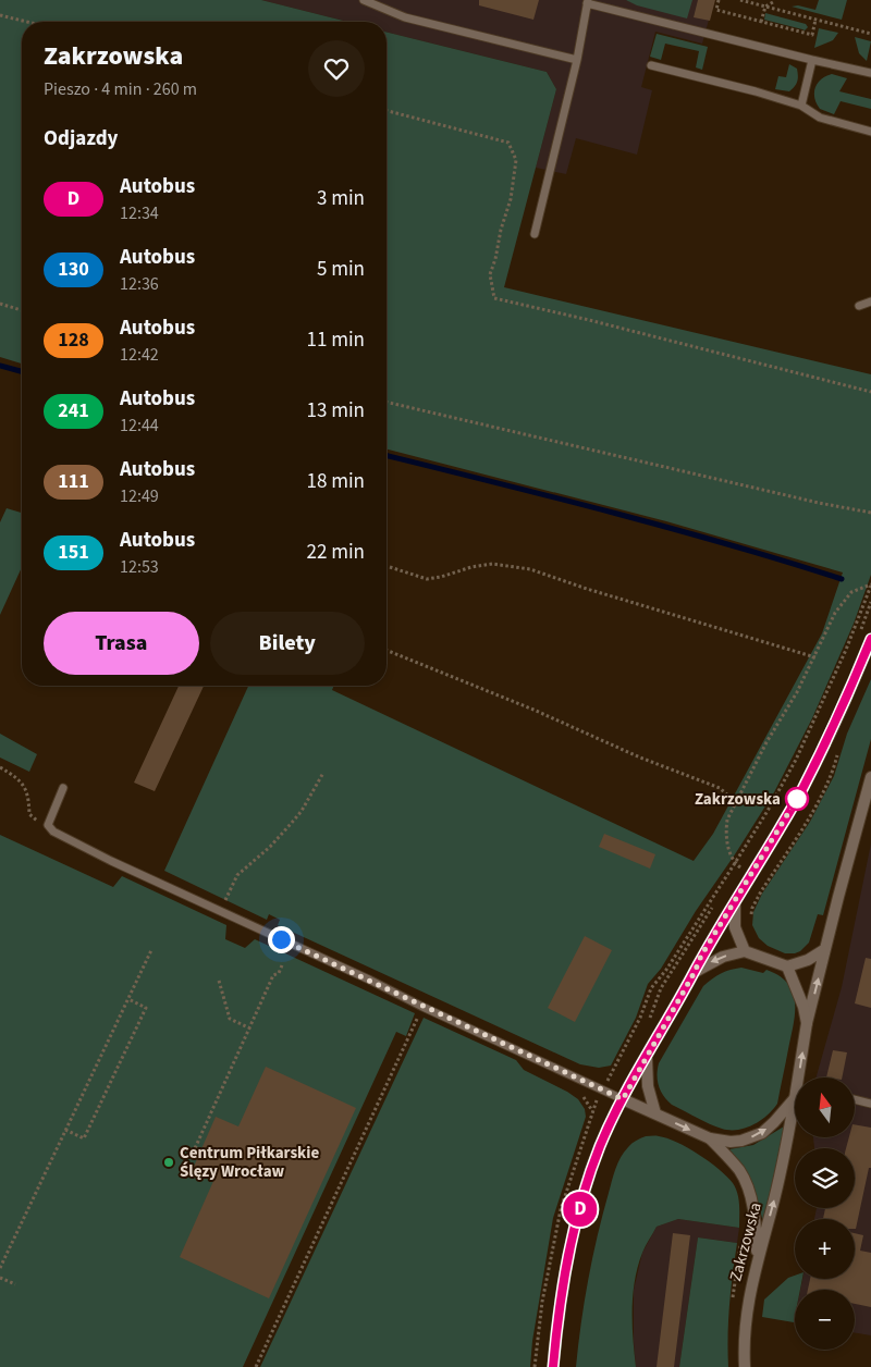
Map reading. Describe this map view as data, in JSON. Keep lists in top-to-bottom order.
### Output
{
  "streets": {
    "street": ["Zakrzowska"]
  },
  "one_way": ["Zakrzowska"],
  "places": ["Zakrzowska", "Centrum Piłkarskie Ślęzy Wrocław"],
  "lines": ["bus line D"],
  "north": "top",
  "page": {
    "on_map": "D",
    "heading": [
      ["Zakrzowska", "Pieszo · 4 min · 260 m"],
      "Odjazdy"
    ],
    "list": [
      {
        "mark": "D",
        "name": "Autobus",
        "note": "12:34",
        "value": "3 min"
      },
      {
        "mark": "130",
        "name": "Autobus",
        "note": "12:36",
        "value": "5 min"
      },
      {
        "mark": "128",
        "name": "Autobus",
        "note": "12:42",
        "value": "11 min"
      },
      {
        "mark": "241",
        "name": "Autobus",
        "note": "12:44",
        "value": "13 min"
      },
      {
        "mark": "111",
        "name": "Autobus",
        "note": "12:49",
        "value": "18 min"
      },
      {
        "mark": "151",
        "name": "Autobus",
        "note": "12:53",
        "value": "22 min"
      }
    ],
    "buttons": ["Trasa", "Bilety"],
    "map_buttons": ["+", "−"]
  }
}
